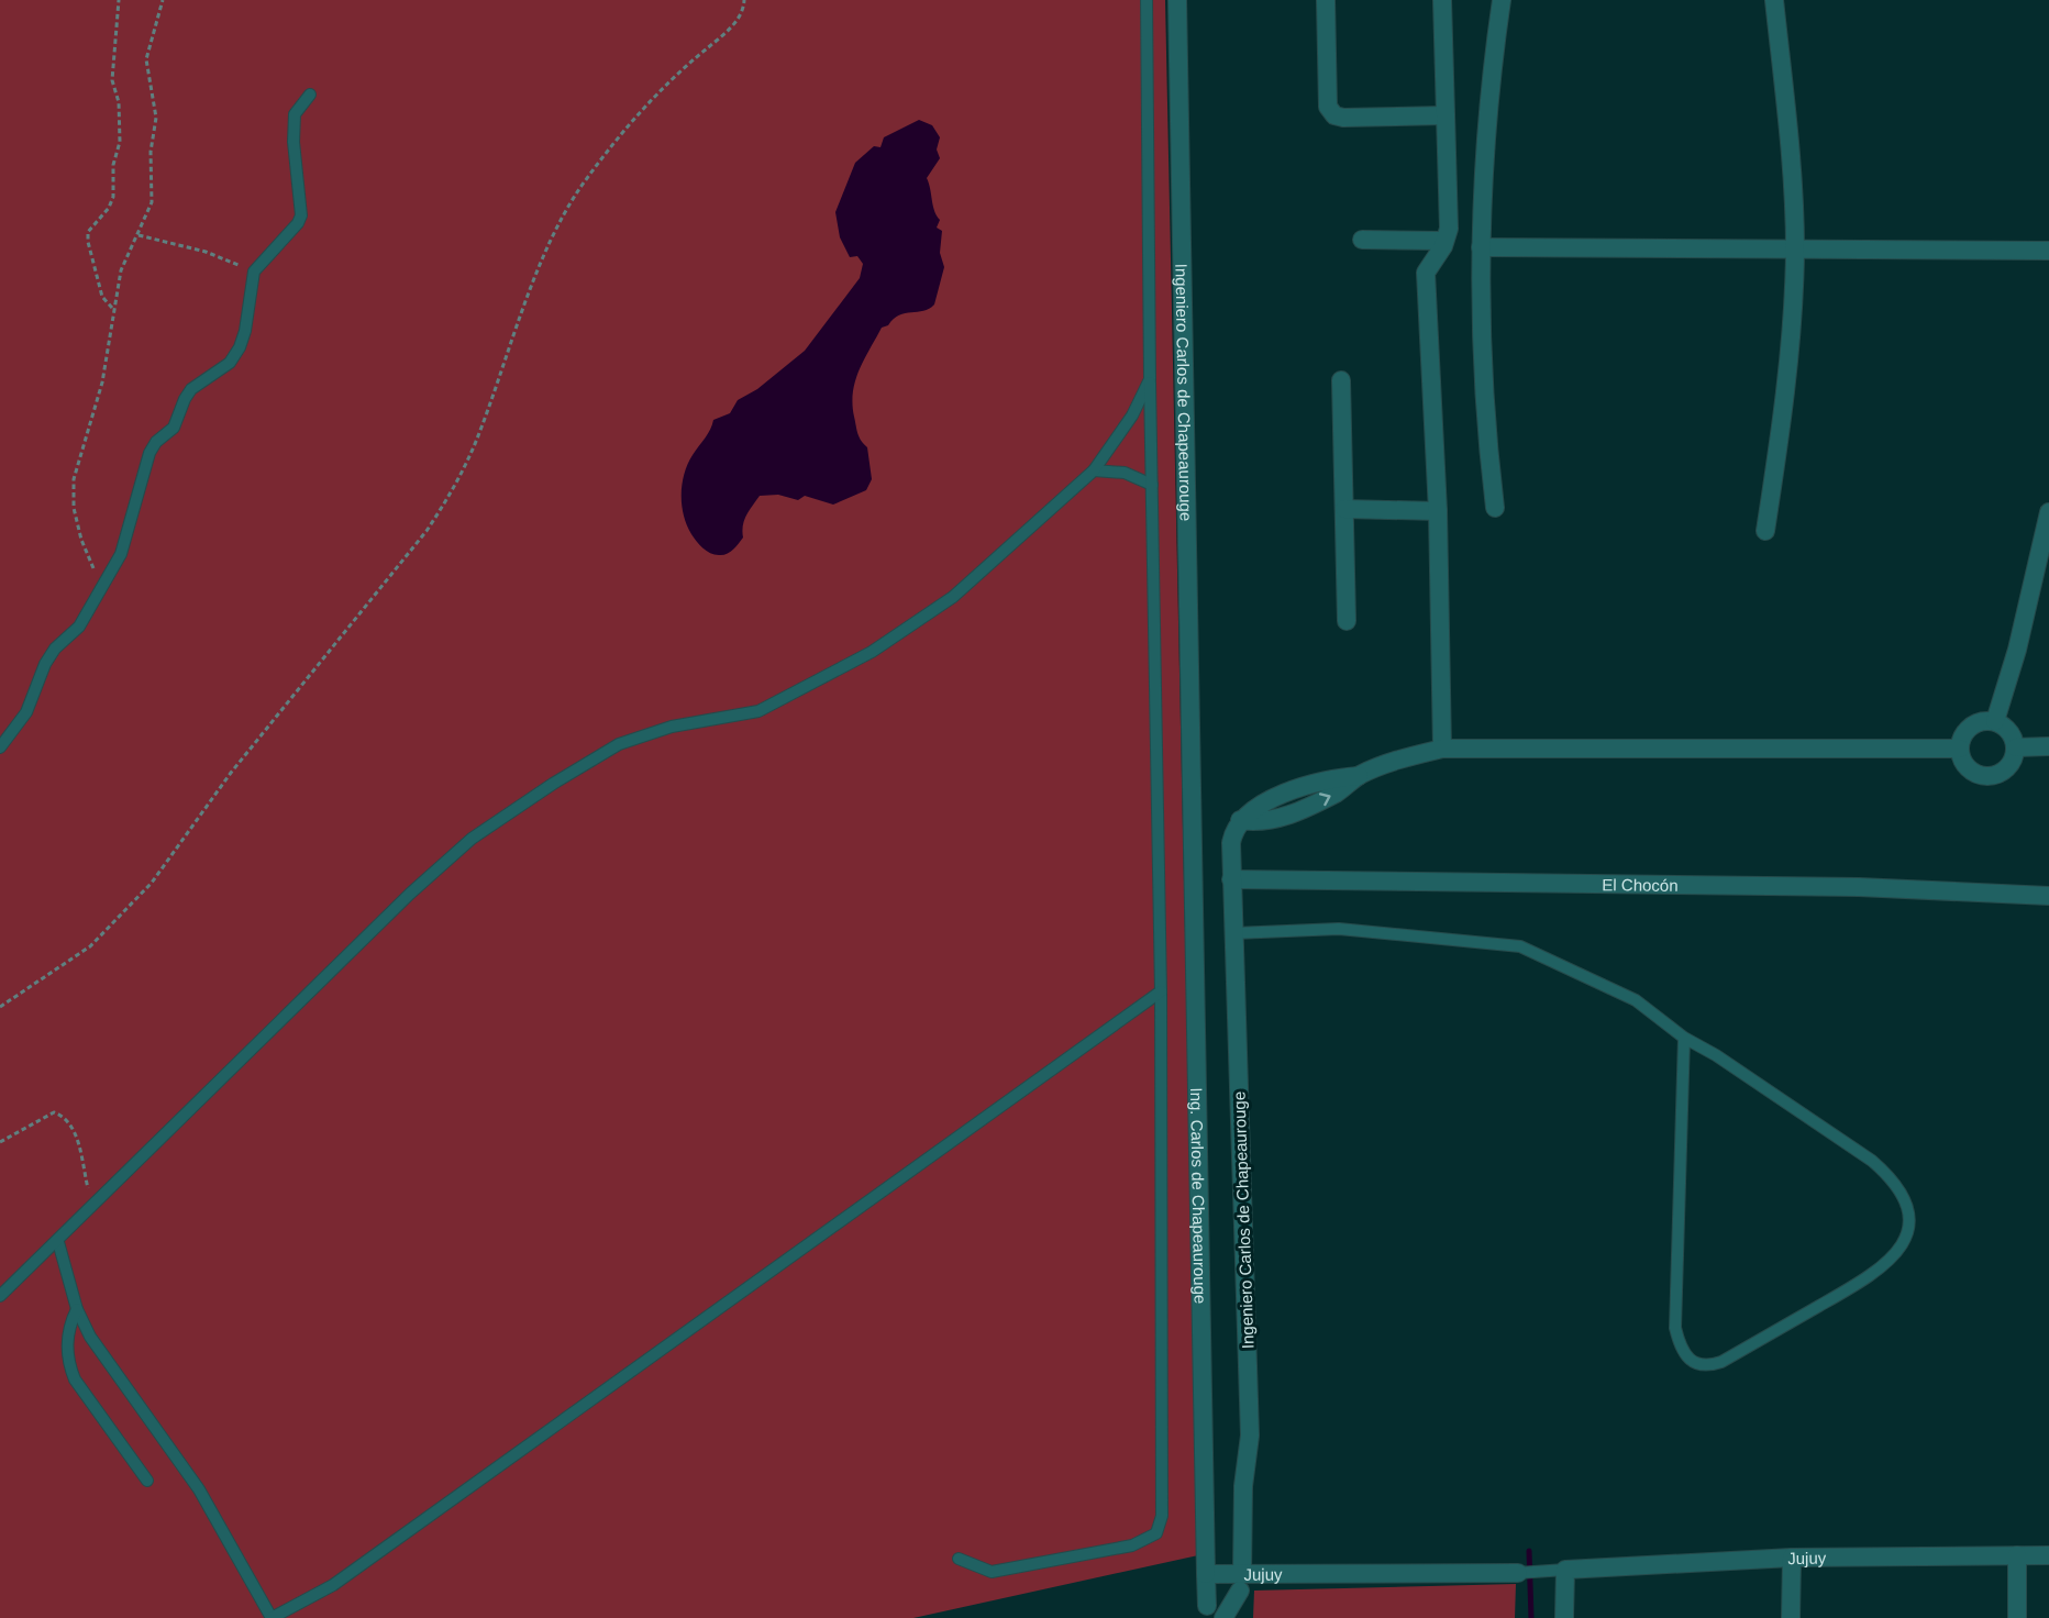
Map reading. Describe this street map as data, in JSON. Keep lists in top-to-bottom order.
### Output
{
  "streets": {
    "street": [
      "Ingeniero Carlos de Chapeaurouge",
      "El Chocón",
      "Ing. Carlos de Chapeaurouge",
      "Jujuy"
    ]
  },
  "crossings": [
    ["Ingeniero Carlos de Chapeaurouge", "El Chocón"],
    ["Ingeniero Carlos de Chapeaurouge", "Ing. Carlos de Chapeaurouge"],
    ["Ingeniero Carlos de Chapeaurouge", "Jujuy"],
    ["Ing. Carlos de Chapeaurouge", "Jujuy"]
  ]
}
